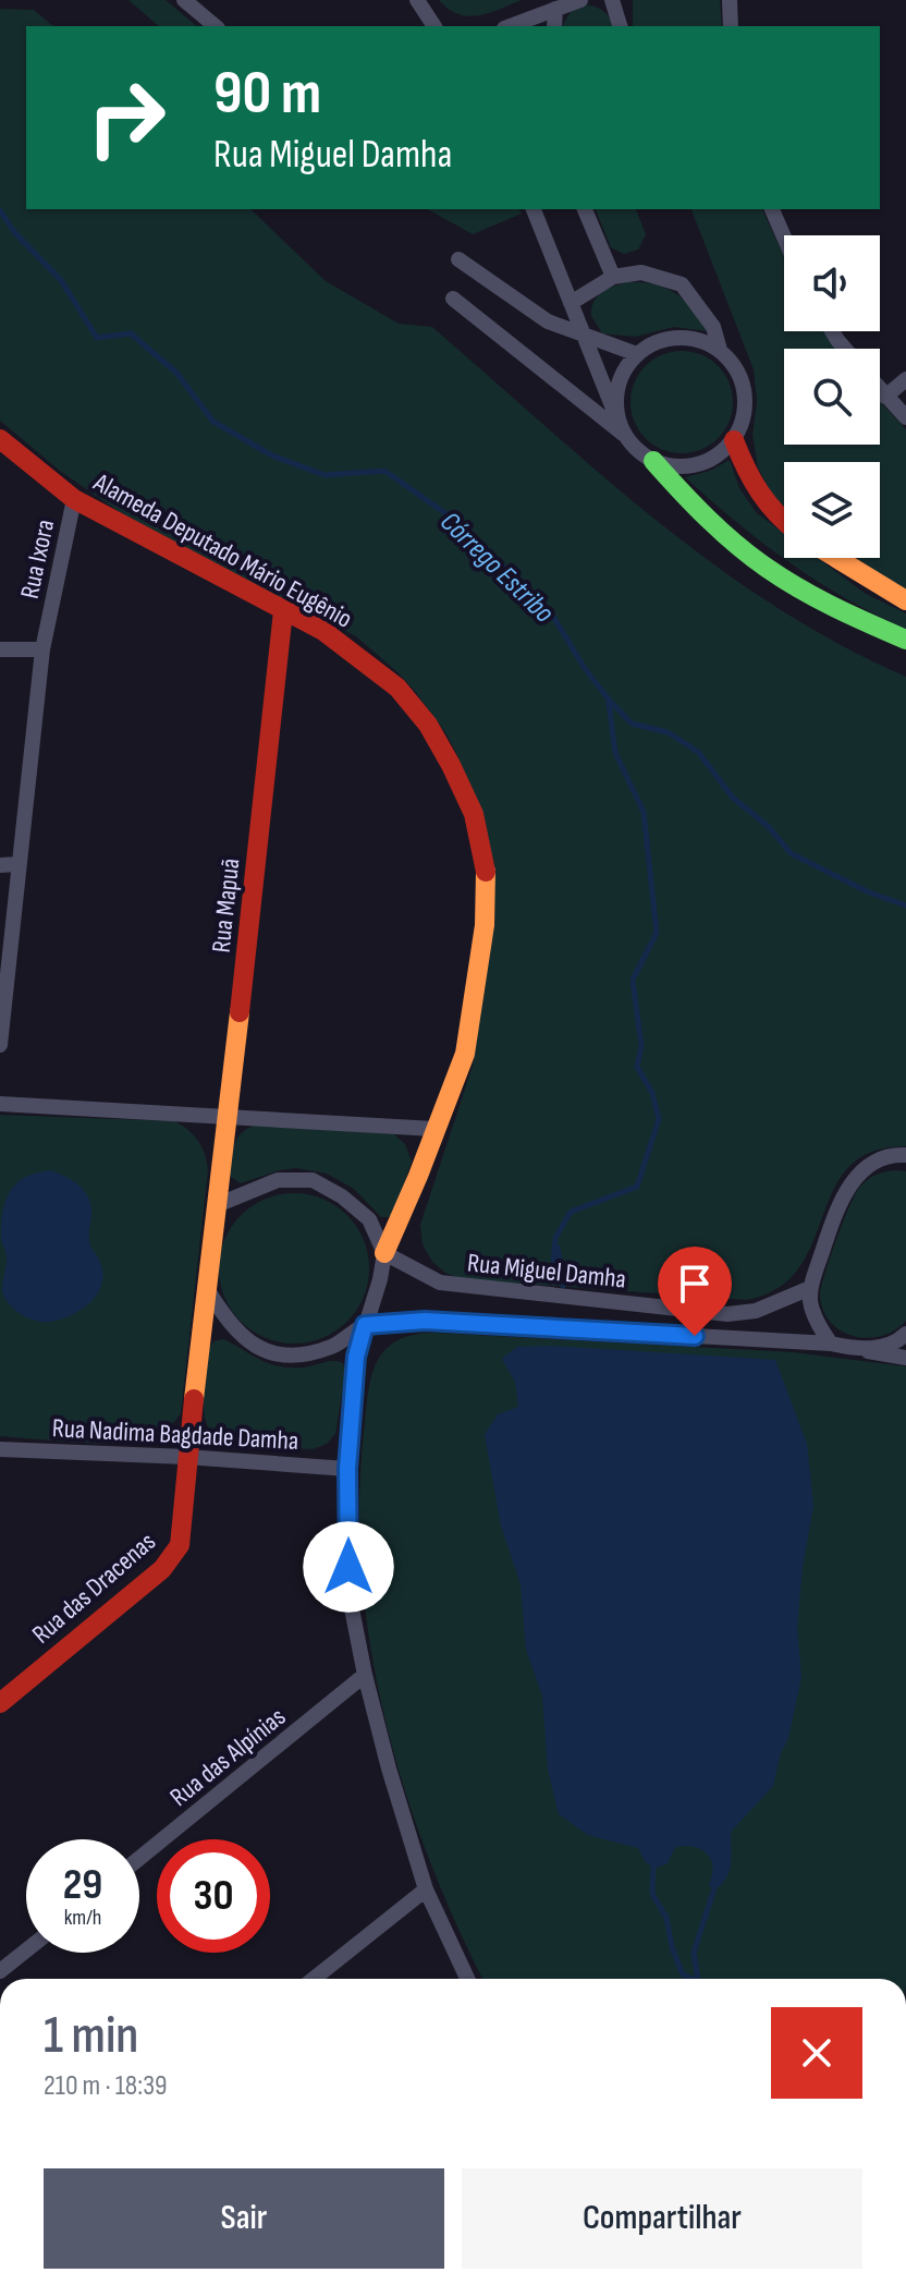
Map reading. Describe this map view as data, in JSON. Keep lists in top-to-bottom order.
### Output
{
  "streets": {
    "street": [
      "Alameda Deputado Mário Eugênio",
      "Rua Ixora",
      "Rua Mapuã",
      "Rua Miguel Damha",
      "Rua Nadima Bagdade Damha",
      "Rua das Dracenas",
      "Rua das Alpínias"
    ]
  },
  "crossings": [
    ["Alameda Deputado Mário Eugênio", "Rua Ixora"],
    ["Alameda Deputado Mário Eugênio", "Rua Mapuã"],
    ["Alameda Deputado Mário Eugênio", "Rua Miguel Damha"],
    ["Rua Mapuã", "Rua Miguel Damha"],
    ["Rua Nadima Bagdade Damha", "Rua das Dracenas"]
  ],
  "water": ["Córrego Estribo"],
  "page": {
    "turn": ["90 m", "Rua Miguel Damha"],
    "speed": "29 km/h",
    "limit": "30",
    "heading": ["1 min", "210 m · 18:39"],
    "buttons": ["Sair", "Compartilhar"]
  }
}
